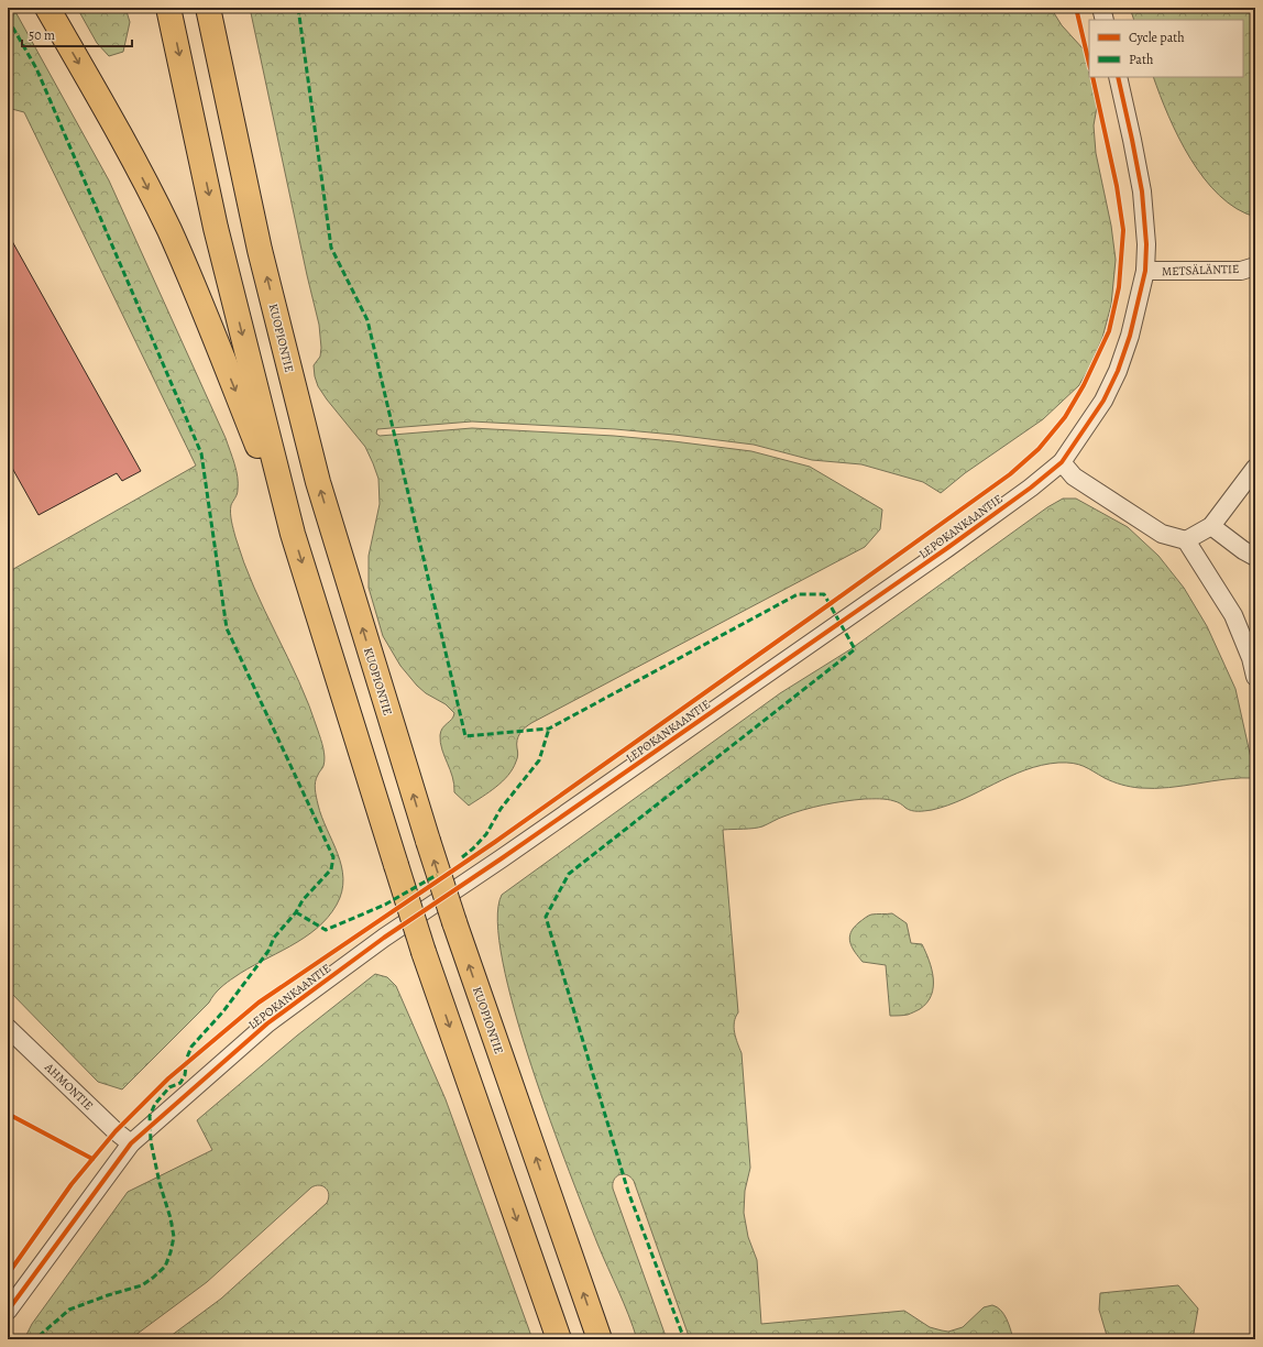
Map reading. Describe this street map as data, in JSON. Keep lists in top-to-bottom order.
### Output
{
  "streets": {
    "highway": ["KUOPIONTIE"],
    "street": ["METSÄLÄNTIE", "LEPOKANKAANTIE", "AHMONTIE"]
  },
  "crossings": [
    ["METSÄLÄNTIE", "LEPOKANKAANTIE"],
    ["LEPOKANKAANTIE", "AHMONTIE"]
  ],
  "legend": ["Cycle path", "Path"],
  "scale_bar": "50 m"
}
